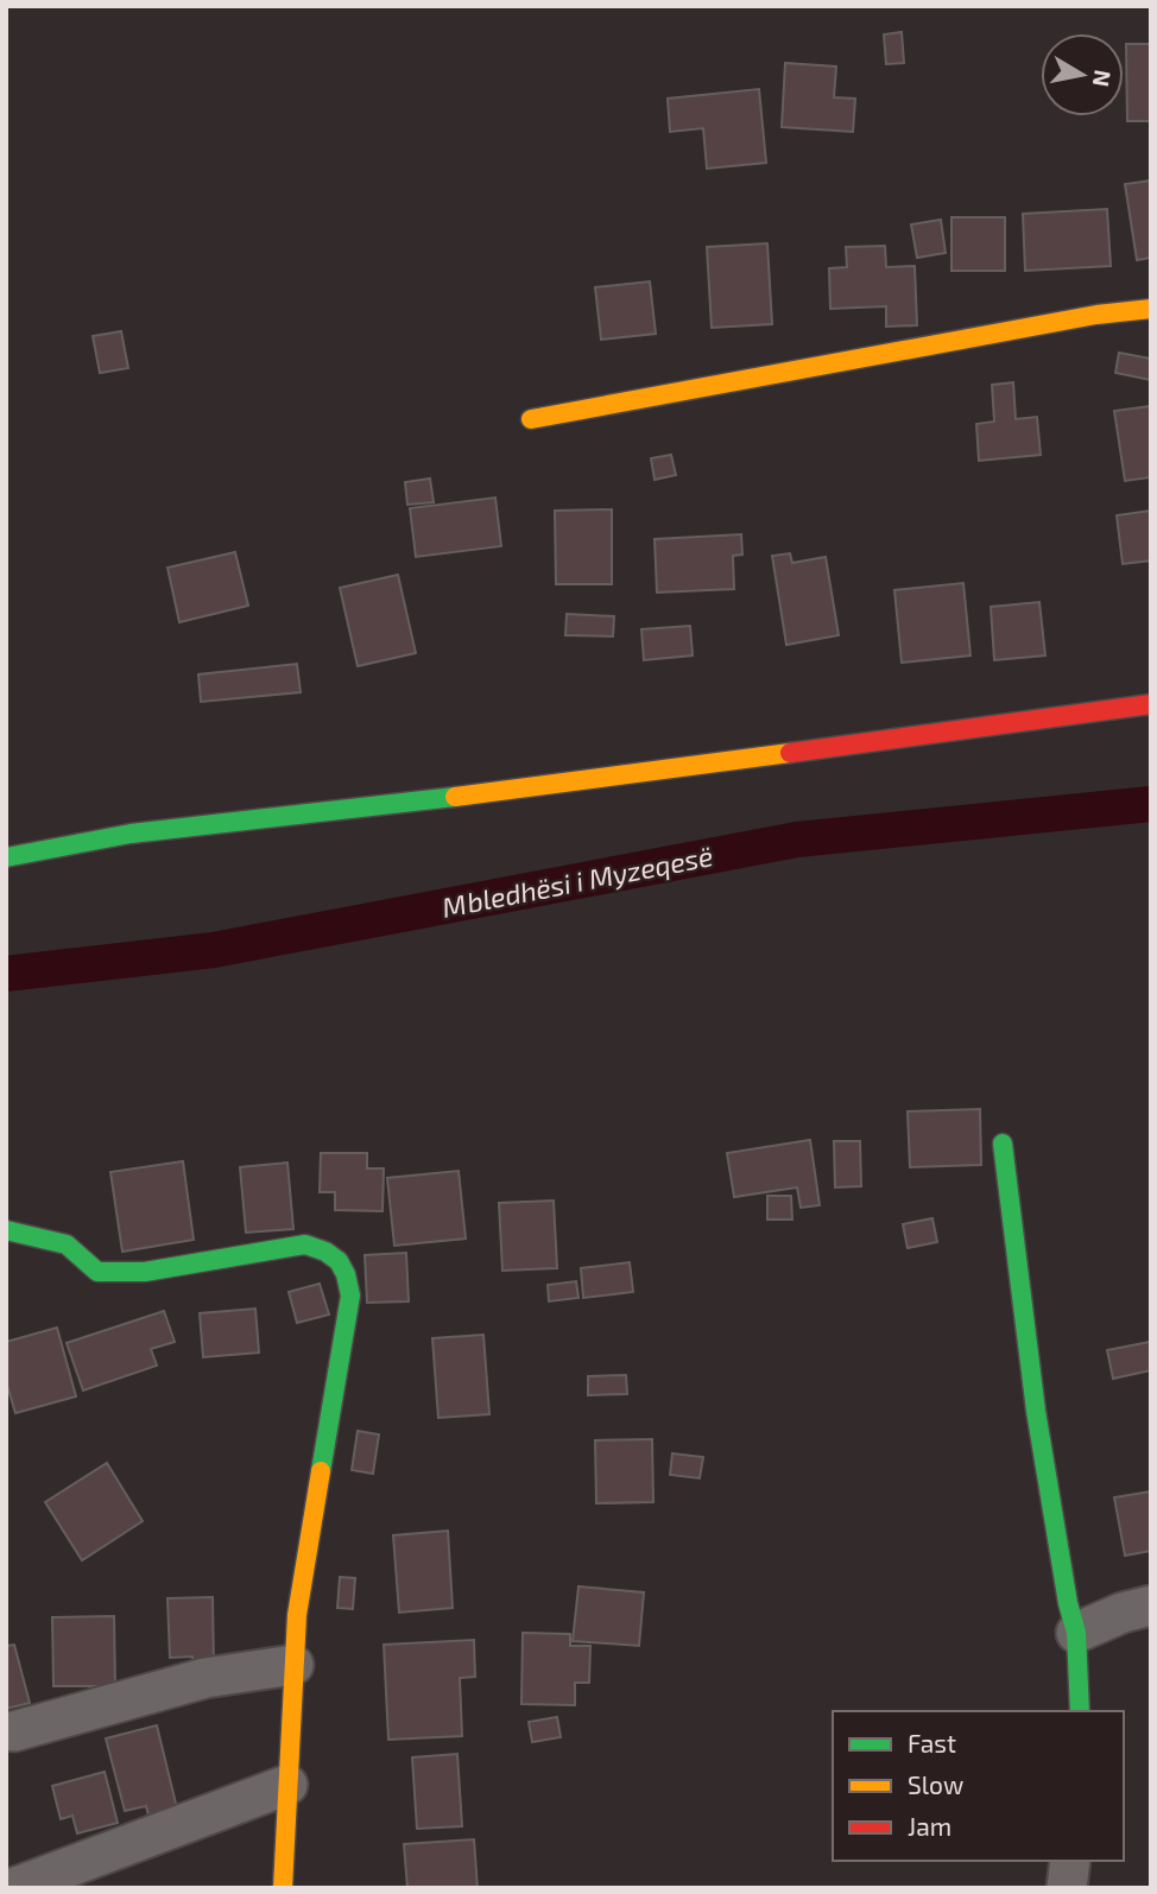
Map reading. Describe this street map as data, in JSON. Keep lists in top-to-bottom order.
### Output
{
  "water": ["Mbledhësi i Myzeqesë"],
  "legend": ["Fast", "Slow", "Jam"],
  "north": "right"
}
